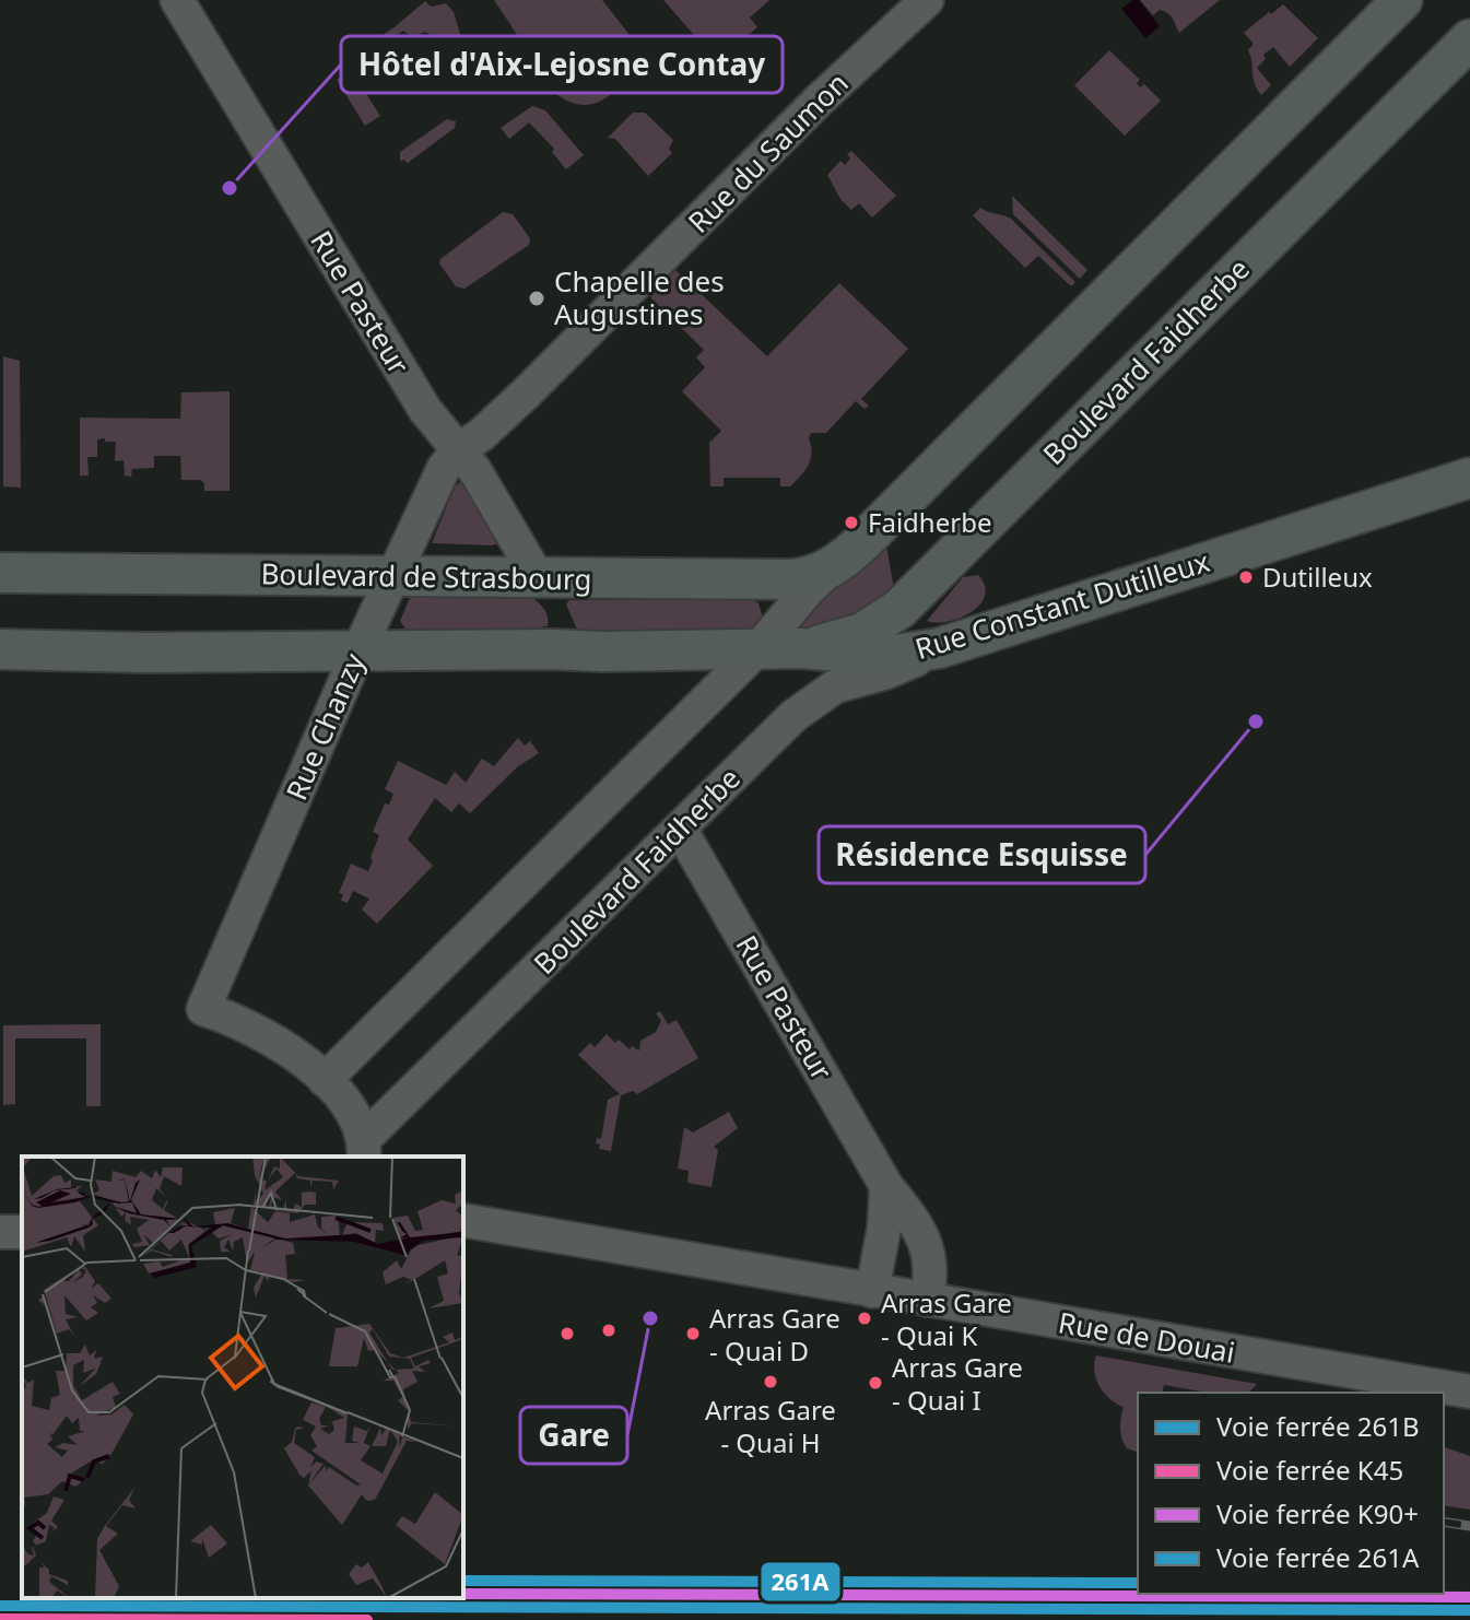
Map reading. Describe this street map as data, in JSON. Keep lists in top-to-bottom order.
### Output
{
  "streets": {
    "main road": ["Boulevard Faidherbe", "Boulevard de Strasbourg", "Rue Constant Dutilleux"],
    "street": [
      "Rue du Saumon",
      "Rue Pasteur",
      "Rue Chanzy",
      "Rue de Douai"
    ]
  },
  "crossings": [
    ["Rue du Saumon", "Rue Pasteur"],
    ["Rue du Saumon", "Rue Chanzy"],
    ["Rue Pasteur", "Boulevard Faidherbe"],
    ["Rue Pasteur", "Boulevard de Strasbourg"],
    ["Rue Pasteur", "Rue Chanzy"],
    ["Rue Pasteur", "Rue de Douai"],
    ["Boulevard Faidherbe", "Rue Constant Dutilleux"],
    ["Boulevard de Strasbourg", "Rue Chanzy"]
  ],
  "places": [
    "Hôtel d'Aix-Lejosne Contay",
    "Chapelle des Augustines",
    "Faidherbe",
    "Dutilleux",
    "Résidence Esquisse",
    "Gare",
    "Arras Gare - Quai K",
    "Arras Gare - Quai D",
    "Arras Gare - Quai H",
    "Arras Gare - Quai I"
  ],
  "lines": [
    "rail line 261A",
    "rail line K90+",
    "rail line 261B",
    "rail line K45"
  ],
  "legend": [
    "Voie ferrée 261B",
    "Voie ferrée K45",
    "Voie ferrée K90+",
    "Voie ferrée 261A"
  ]
}
